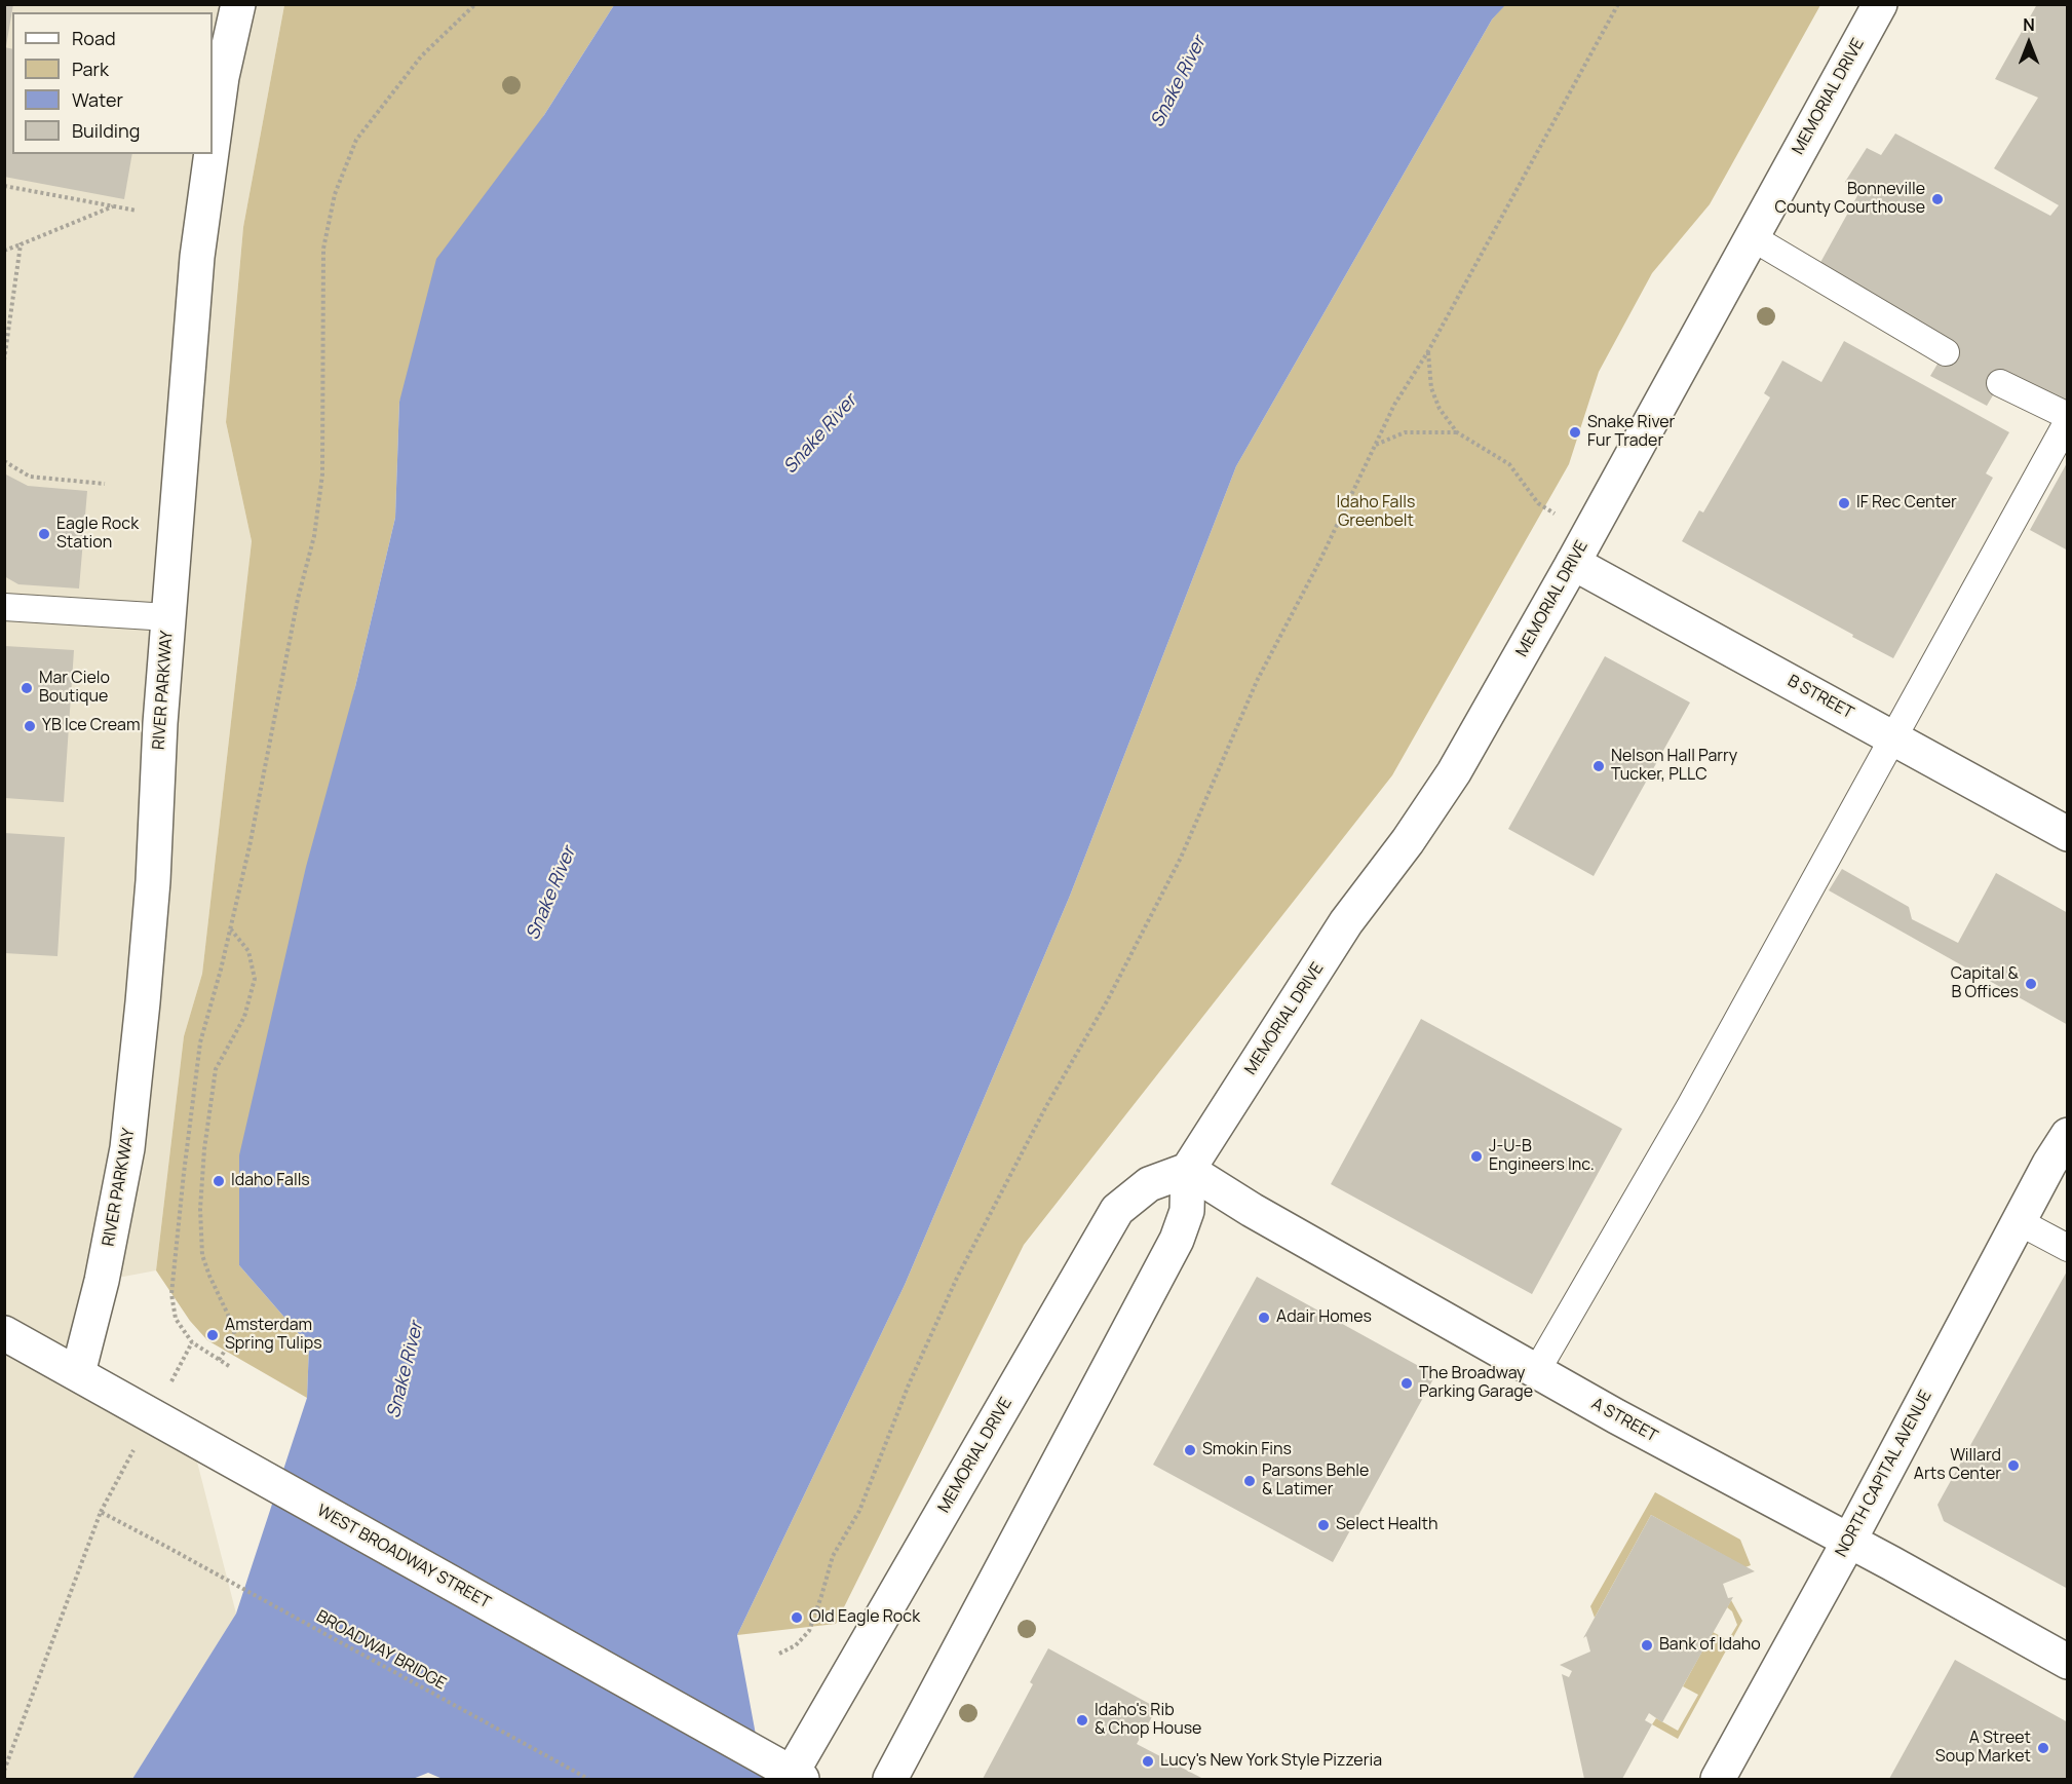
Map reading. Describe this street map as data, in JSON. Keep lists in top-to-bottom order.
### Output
{
  "streets": {
    "street": [
      "MEMORIAL DRIVE",
      "RIVER PARKWAY",
      "B STREET",
      "A STREET",
      "NORTH CAPITAL AVENUE",
      "WEST BROADWAY STREET"
    ],
    "path": ["BROADWAY BRIDGE"]
  },
  "crossings": [
    ["MEMORIAL DRIVE", "B STREET"],
    ["MEMORIAL DRIVE", "A STREET"],
    ["MEMORIAL DRIVE", "WEST BROADWAY STREET"],
    ["RIVER PARKWAY", "WEST BROADWAY STREET"],
    ["A STREET", "NORTH CAPITAL AVENUE"]
  ],
  "water": ["Snake River"],
  "parks": ["Idaho Falls Greenbelt"],
  "places": [
    "Bonneville County Courthouse",
    "Snake River Fur Trader",
    "IF Rec Center",
    "Eagle Rock Station",
    "Mar Cielo Boutique",
    "YB Ice Cream",
    "Nelson Hall Parry Tucker, PLLC",
    "Capital & B Offices",
    "J-U-B Engineers Inc.",
    "Idaho Falls",
    "Adair Homes",
    "Amsterdam Spring Tulips",
    "The Broadway Parking Garage",
    "Smokin Fins",
    "Willard Arts Center",
    "Parsons Behle & Latimer",
    "Select Health",
    "Old Eagle Rock",
    "Bank of Idaho",
    "Idaho's Rib & Chop House",
    "A Street Soup Market",
    "Lucy's New York Style Pizzeria"
  ],
  "legend": [
    "Road",
    "Park",
    "Water",
    "Building"
  ],
  "north": "top"
}
